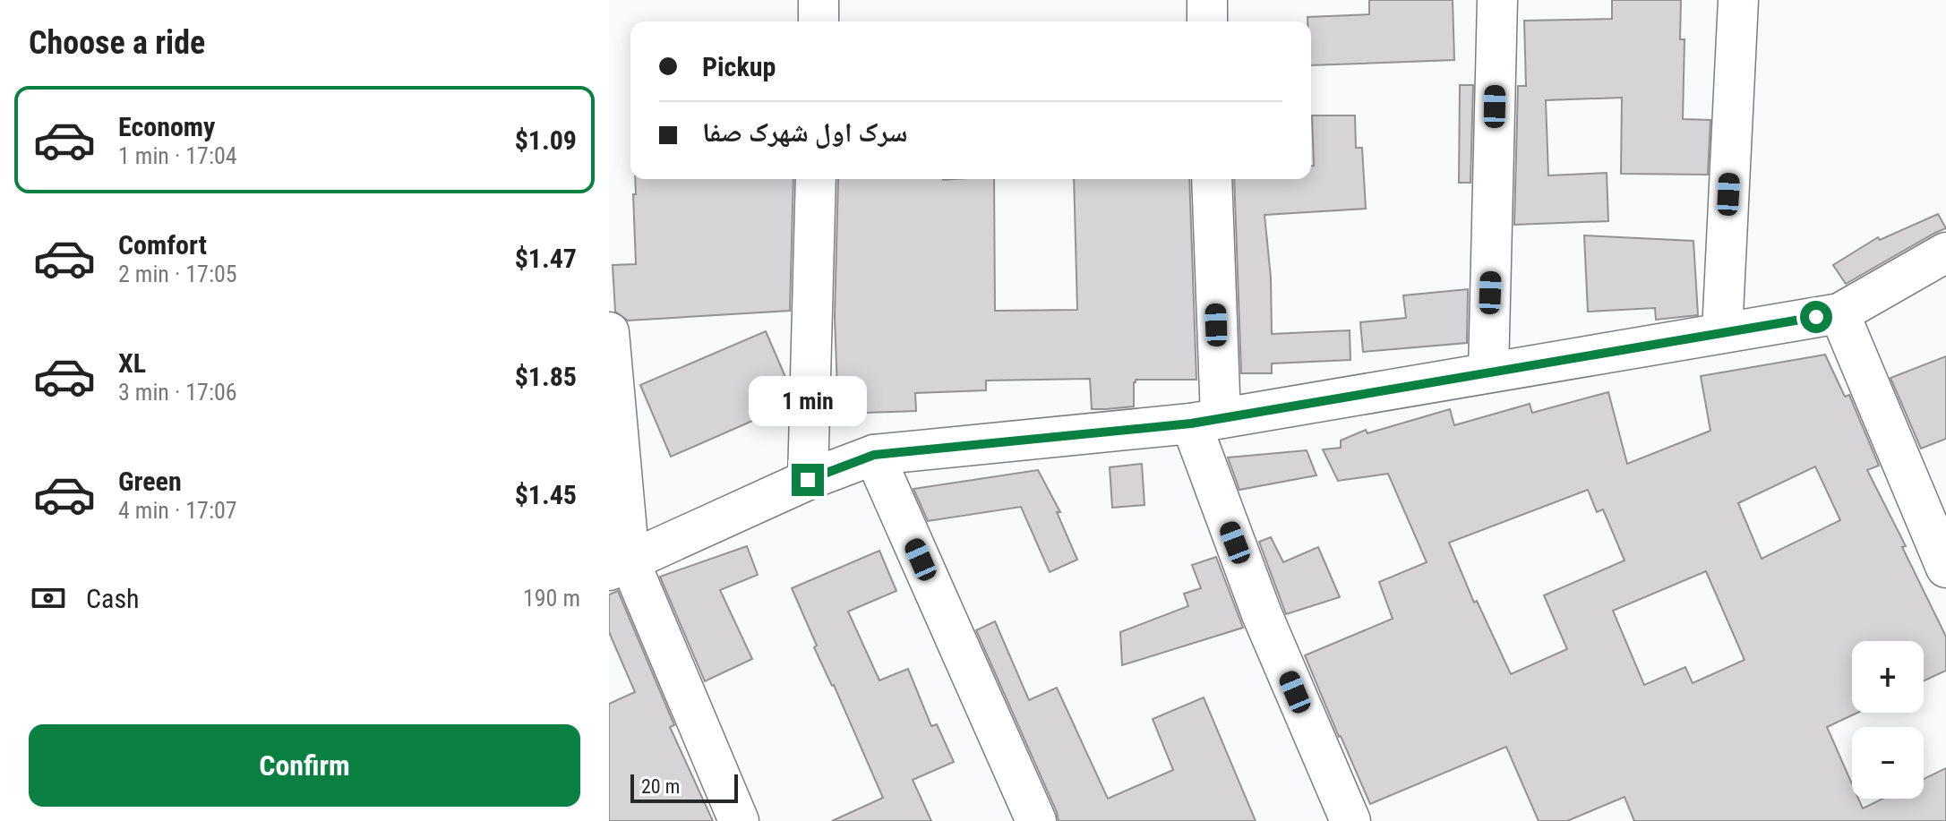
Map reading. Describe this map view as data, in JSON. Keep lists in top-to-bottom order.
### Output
{
  "scale_bar": "20 m",
  "page": {
    "heading": "Choose a ride",
    "banner": ["Pickup", "سرک اول شهرک صفا"],
    "list": [
      {
        "name": "Economy",
        "note": "1 min · 17:04",
        "value": "$1.09"
      },
      {
        "name": "Comfort",
        "note": "2 min · 17:05",
        "value": "$1.47"
      },
      {
        "name": "XL",
        "note": "3 min · 17:06",
        "value": "$1.85"
      },
      {
        "name": "Green",
        "note": "4 min · 17:07",
        "value": "$1.45"
      }
    ],
    "bubble": "1 min",
    "pay": ["Cash", "190 m"],
    "map_buttons": ["+", "−"],
    "buttons": "Confirm",
    "scale": "20 m"
  }
}
